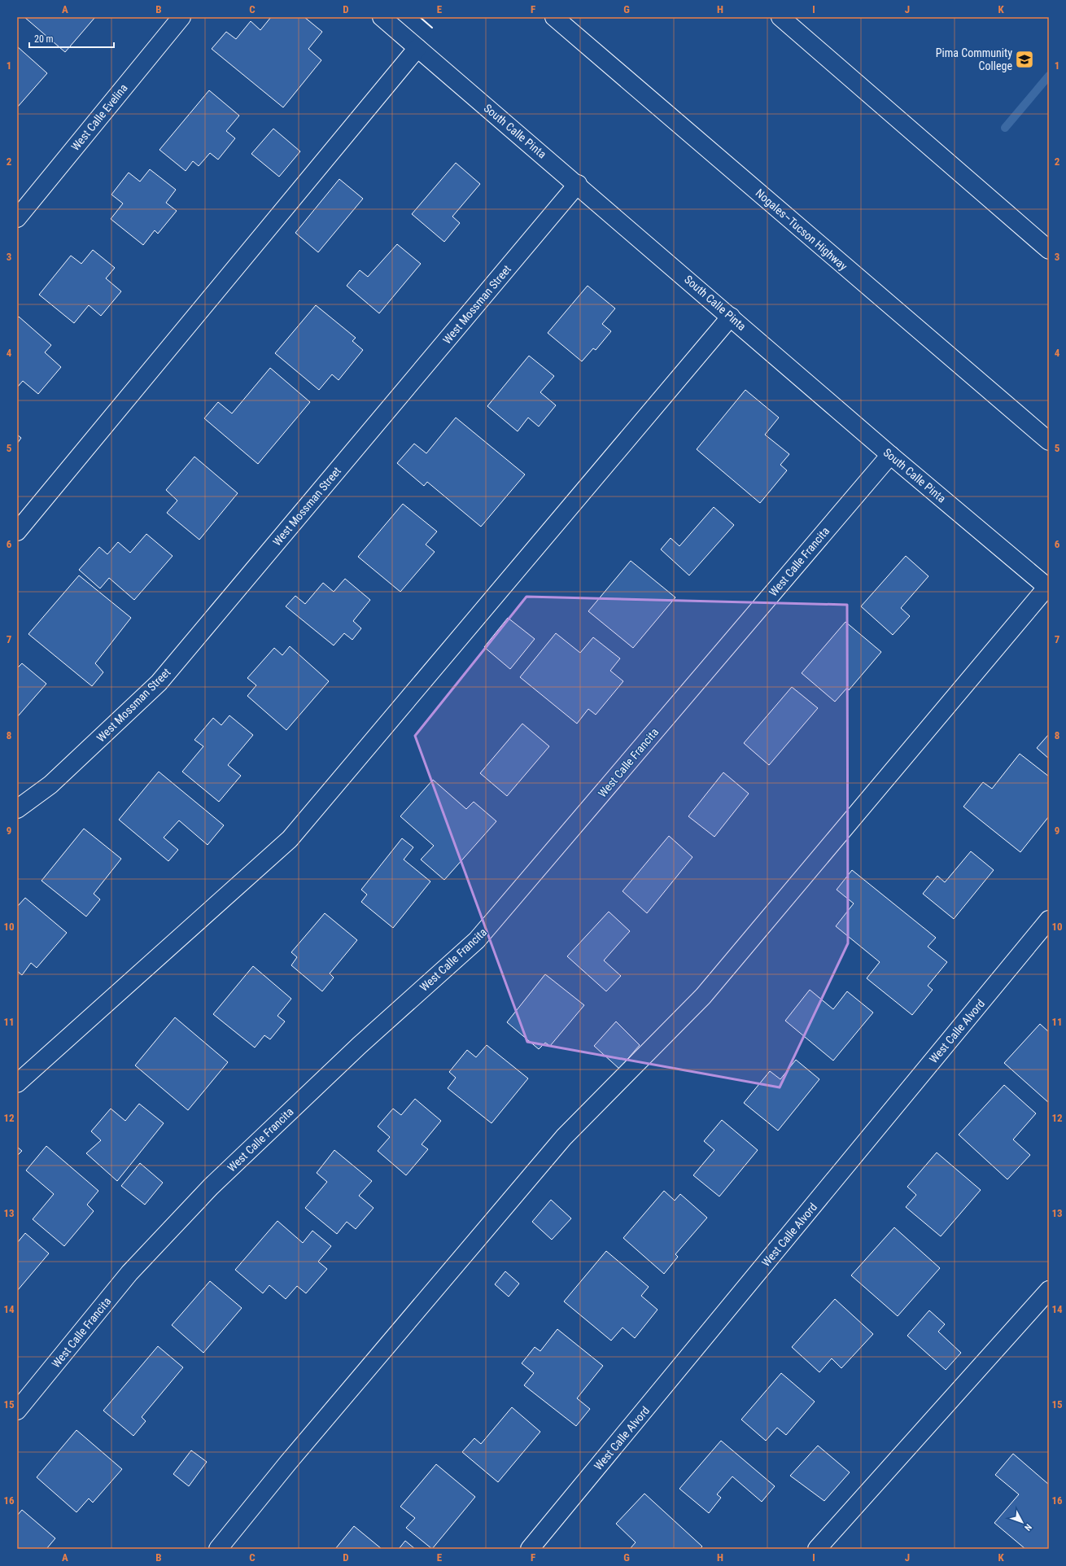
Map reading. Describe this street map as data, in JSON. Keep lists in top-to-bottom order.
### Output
{
  "streets": {
    "main road": [
      "West Calle Evelina",
      "South Calle Pinta",
      "Nogales–Tucson Highway",
      "West Mossman Street",
      "West Calle Francita",
      "West Calle Alvord"
    ]
  },
  "crossings": [
    ["South Calle Pinta", "West Mossman Street"],
    ["South Calle Pinta", "West Calle Francita"]
  ],
  "places": {
    "school or university": ["Pima Community College"]
  },
  "scale_bar": "20 m",
  "north": "bottom right",
  "grid": {
    "columns": [
      "A",
      "B",
      "C",
      "D",
      "E",
      "F",
      "G",
      "H",
      "I",
      "J",
      "K"
    ],
    "rows": [
      "1",
      "2",
      "3",
      "4",
      "5",
      "6",
      "7",
      "8",
      "9",
      "10",
      "11",
      "12",
      "13",
      "14",
      "15",
      "16"
    ]
  }
}
